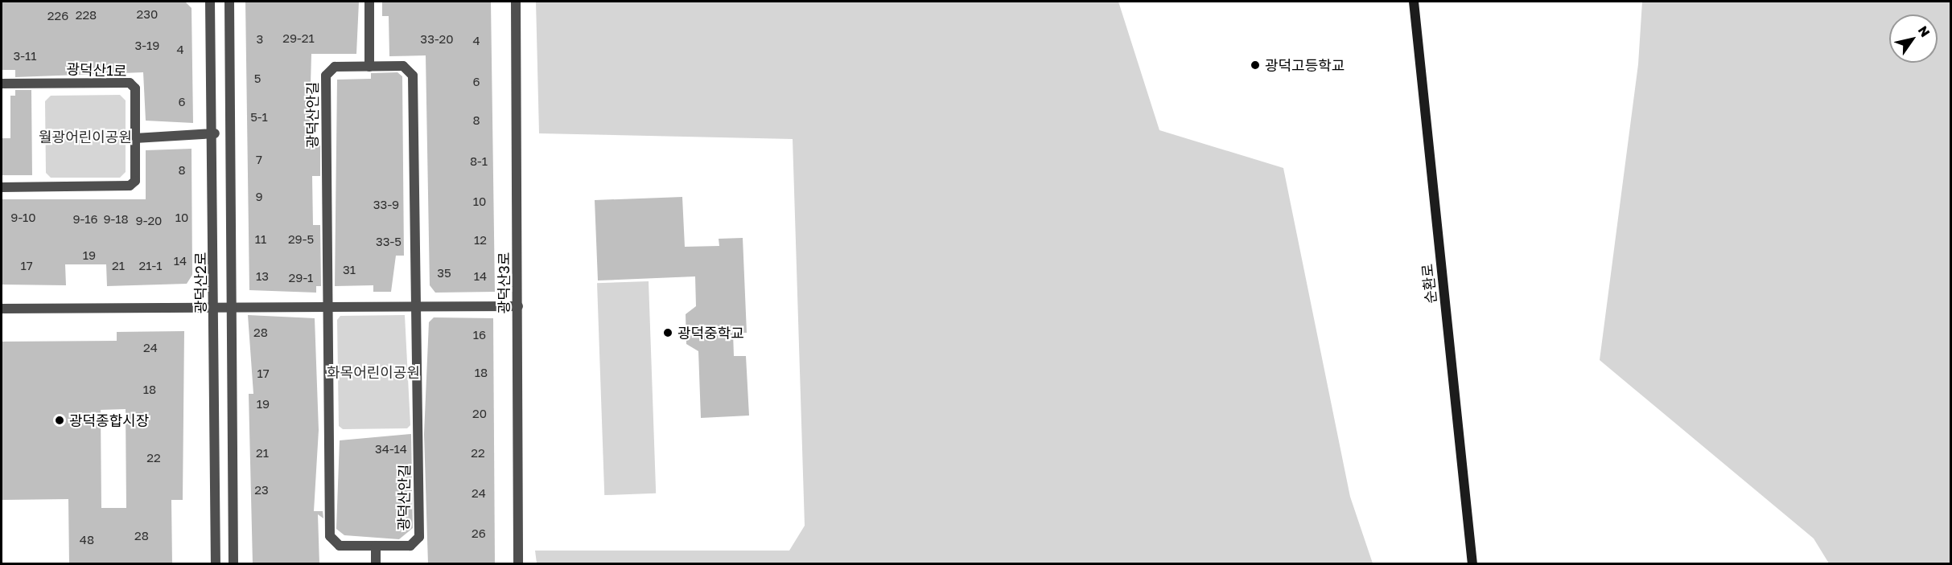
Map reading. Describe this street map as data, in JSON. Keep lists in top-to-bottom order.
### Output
{
  "streets": {
    "main road": ["순환로"],
    "street": [
      "광덕산1로",
      "광덕산안길",
      "광덕산2로",
      "광덕산3로"
    ]
  },
  "parks": ["월광어린이공원", "화목어린이공원"],
  "places": ["광덕고등학교", "광덕중학교", "광덕종합시장"],
  "house_numbers": [
    "230",
    "228",
    "226",
    "29-21",
    "3",
    "33-20",
    "4",
    "3-19",
    "4",
    "3-11",
    "5",
    "6",
    "6",
    "5-1",
    "8",
    "7",
    "8-1",
    "8",
    "9",
    "10",
    "33-9",
    "9-10",
    "10",
    "9-16",
    "9-18",
    "9-20",
    "11",
    "29-5",
    "12",
    "33-5",
    "19",
    "14",
    "17",
    "21",
    "21-1",
    "31",
    "35",
    "13",
    "14",
    "29-1",
    "28",
    "16",
    "24",
    "18",
    "17",
    "18",
    "19",
    "20",
    "34-14",
    "21",
    "22",
    "22",
    "23",
    "24",
    "26",
    "28",
    "48"
  ],
  "north": "top right"
}
